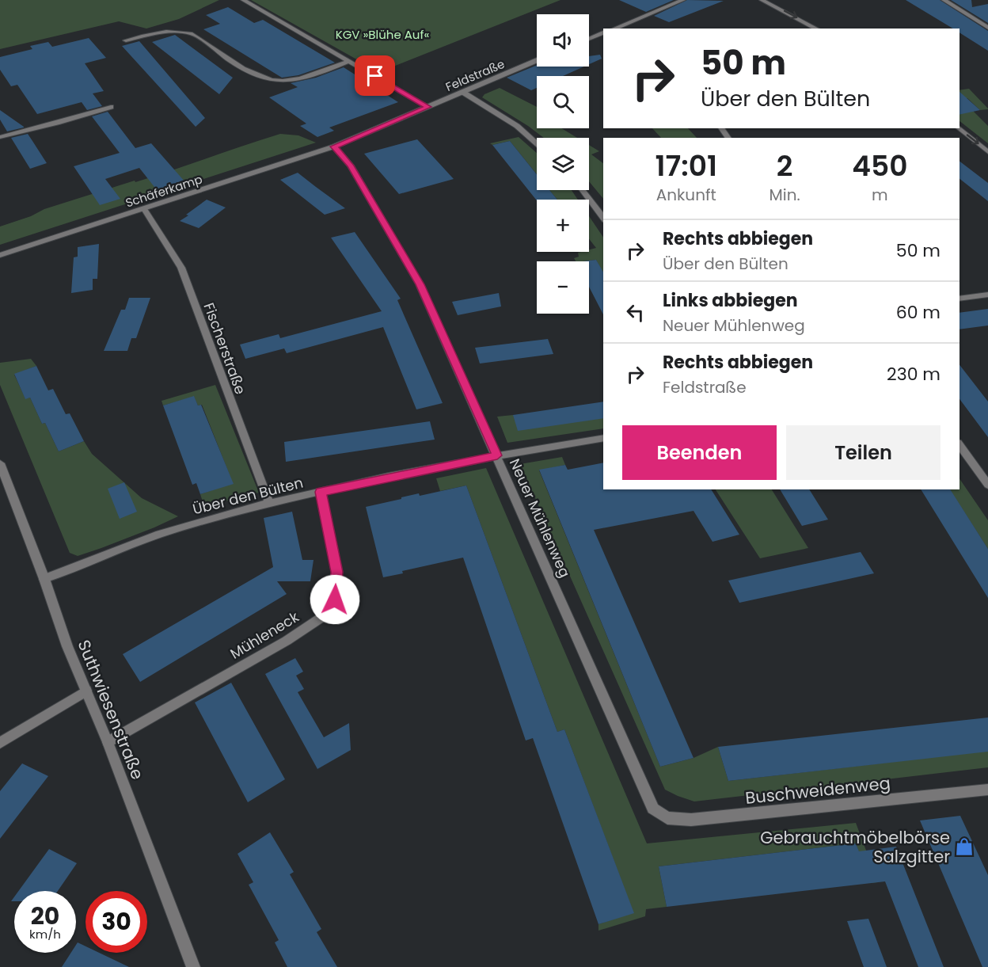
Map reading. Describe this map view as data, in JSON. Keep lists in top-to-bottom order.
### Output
{
  "streets": {
    "street": [
      "Feldstraße",
      "Schäferkamp",
      "Fischerstraße",
      "Über den Bülten",
      "Neuer Mühlenweg",
      "Mühleneck",
      "Suthwiesenstraße",
      "Buschweidenweg"
    ]
  },
  "crossings": [
    ["Feldstraße", "Schäferkamp"],
    ["Feldstraße", "Neuer Mühlenweg"],
    ["Schäferkamp", "Fischerstraße"],
    ["Schäferkamp", "Neuer Mühlenweg"],
    ["Fischerstraße", "Über den Bülten"],
    ["Über den Bülten", "Neuer Mühlenweg"],
    ["Über den Bülten", "Mühleneck"],
    ["Über den Bülten", "Suthwiesenstraße"],
    ["Neuer Mühlenweg", "Buschweidenweg"],
    ["Mühleneck", "Suthwiesenstraße"]
  ],
  "parks": ["KGV »Blühe Auf«"],
  "places": {
    "shop": ["Gebrauchtmöbelbörse Salzgitter"]
  },
  "page": {
    "map_buttons": ["+", "−"],
    "turn": ["50 m", "Über den Bülten"],
    "eta": [
      "17:01",
      "Ankunft",
      "2",
      "Min.",
      "450",
      "m"
    ],
    "list": [
      {
        "name": "Rechts abbiegen",
        "note": "Über den Bülten",
        "value": "50 m"
      },
      {
        "name": "Links abbiegen",
        "note": "Neuer Mühlenweg",
        "value": "60 m"
      },
      {
        "name": "Rechts abbiegen",
        "note": "Feldstraße",
        "value": "230 m"
      }
    ],
    "buttons": ["Beenden", "Teilen"],
    "speed": "20 km/h",
    "limit": "30"
  }
}
